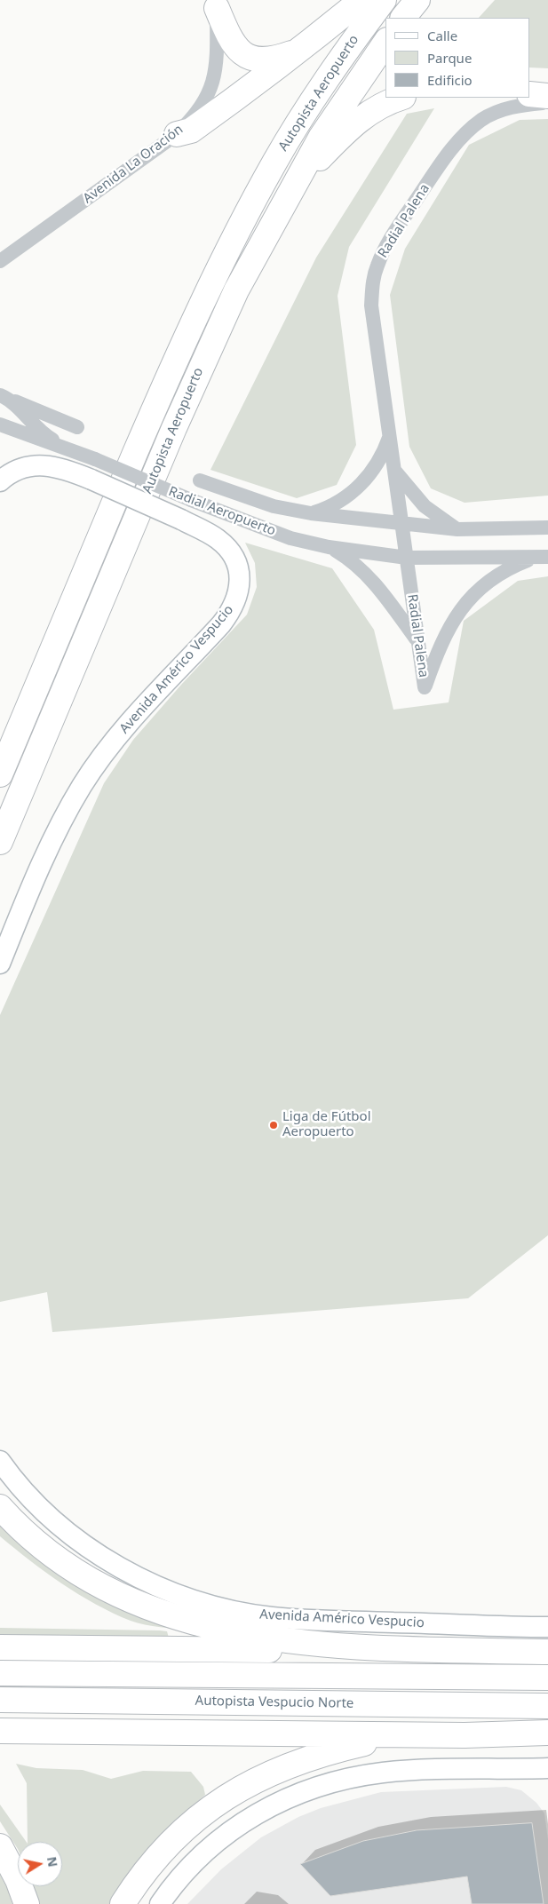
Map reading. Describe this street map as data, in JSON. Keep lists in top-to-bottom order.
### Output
{
  "streets": {
    "highway": ["Autopista Aeropuerto", "Autopista Vespucio Norte"],
    "street": [
      "Avenida La Oración",
      "Radial Palena",
      "Radial Aeropuerto",
      "Avenida Américo Vespucio"
    ]
  },
  "crossings": [
    ["Radial Palena", "Radial Aeropuerto"]
  ],
  "places": ["Liga de Fútbol Aeropuerto"],
  "legend": ["Calle", "Parque", "Edificio"],
  "north": "right"
}
